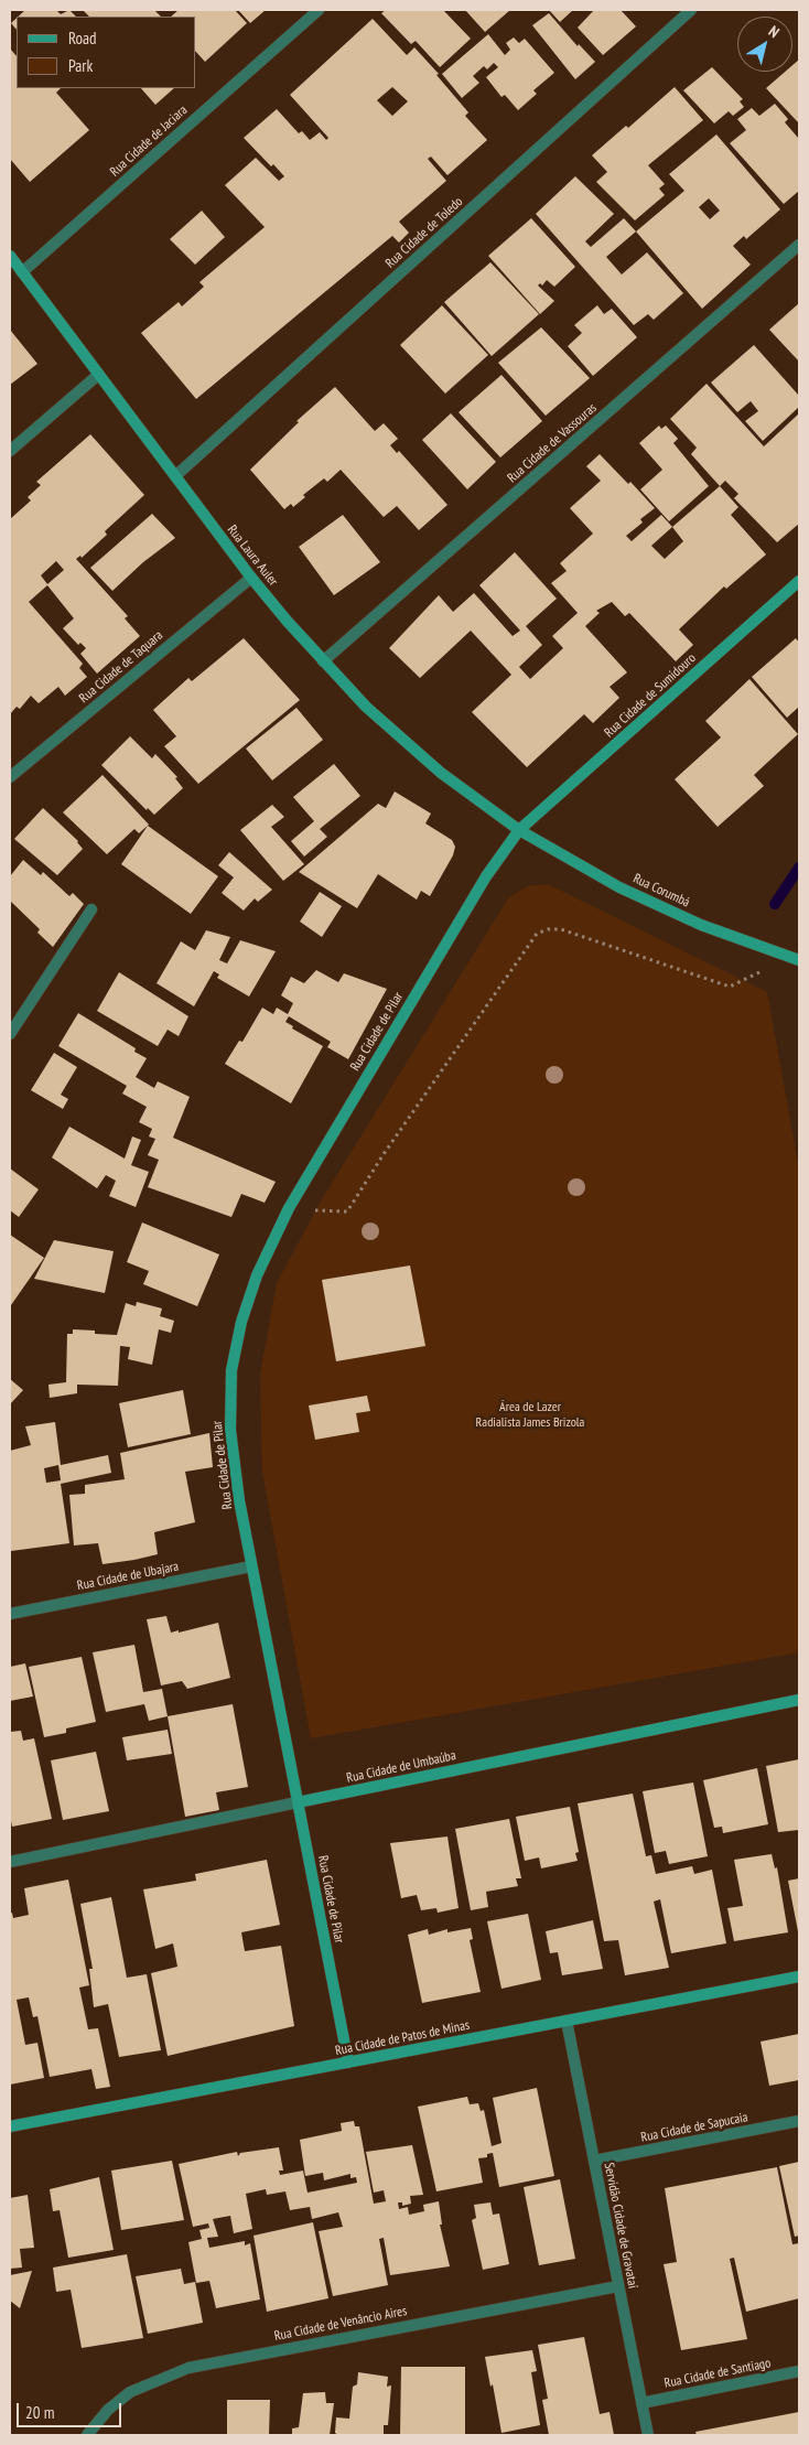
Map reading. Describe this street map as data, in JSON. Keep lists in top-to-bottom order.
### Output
{
  "streets": {
    "street": [
      "Rua Cidade de Jaciara",
      "Rua Cidade de Toledo",
      "Rua Cidade de Vassouras",
      "Rua Laura Auler",
      "Rua Cidade de Taquara",
      "Rua Cidade de Sumidouro",
      "Rua Corumbá",
      "Rua Cidade de Pilar",
      "Rua Cidade de Ubajara",
      "Rua Cidade de Umbaúba",
      "Rua Cidade de Patos de Minas",
      "Rua Cidade de Sapucaia",
      "Servidão Cidade de Gravataí",
      "Rua Cidade de Venâncio Aires",
      "Rua Cidade de Santiago"
    ]
  },
  "crossings": [
    ["Rua Cidade de Jaciara", "Rua Laura Auler"],
    ["Rua Cidade de Toledo", "Rua Laura Auler"],
    ["Rua Cidade de Vassouras", "Rua Laura Auler"],
    ["Rua Laura Auler", "Rua Cidade de Taquara"],
    ["Rua Laura Auler", "Rua Cidade de Sumidouro"],
    ["Rua Laura Auler", "Rua Corumbá"],
    ["Rua Laura Auler", "Rua Cidade de Pilar"],
    ["Rua Cidade de Sumidouro", "Rua Corumbá"],
    ["Rua Cidade de Sumidouro", "Rua Cidade de Pilar"],
    ["Rua Corumbá", "Rua Cidade de Pilar"],
    ["Rua Cidade de Pilar", "Rua Cidade de Ubajara"],
    ["Rua Cidade de Pilar", "Rua Cidade de Umbaúba"],
    ["Rua Cidade de Pilar", "Rua Cidade de Patos de Minas"],
    ["Rua Cidade de Patos de Minas", "Servidão Cidade de Gravataí"],
    ["Rua Cidade de Sapucaia", "Servidão Cidade de Gravataí"],
    ["Servidão Cidade de Gravataí", "Rua Cidade de Venâncio Aires"],
    ["Servidão Cidade de Gravataí", "Rua Cidade de Santiago"]
  ],
  "parks": ["Área de Lazer Radialista James Brizola"],
  "legend": ["Road", "Park"],
  "scale_bar": "20 m",
  "north": "top right"
}
